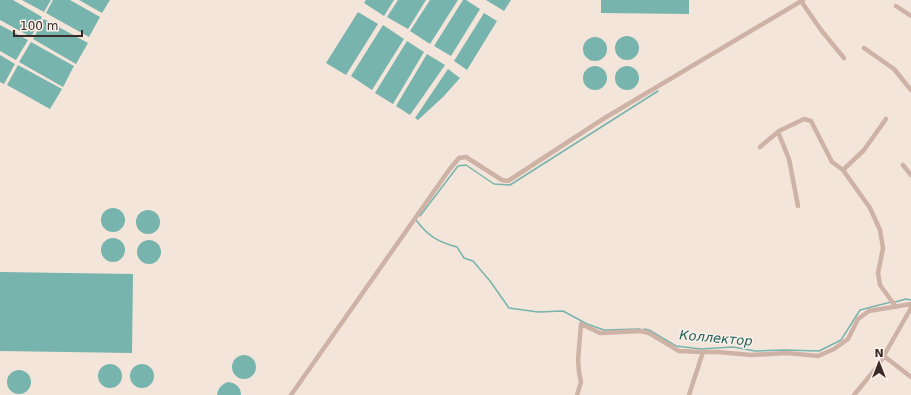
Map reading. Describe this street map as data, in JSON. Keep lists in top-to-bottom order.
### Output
{
  "water": ["Коллектор"],
  "scale_bar": "100 m",
  "north": "top"
}
